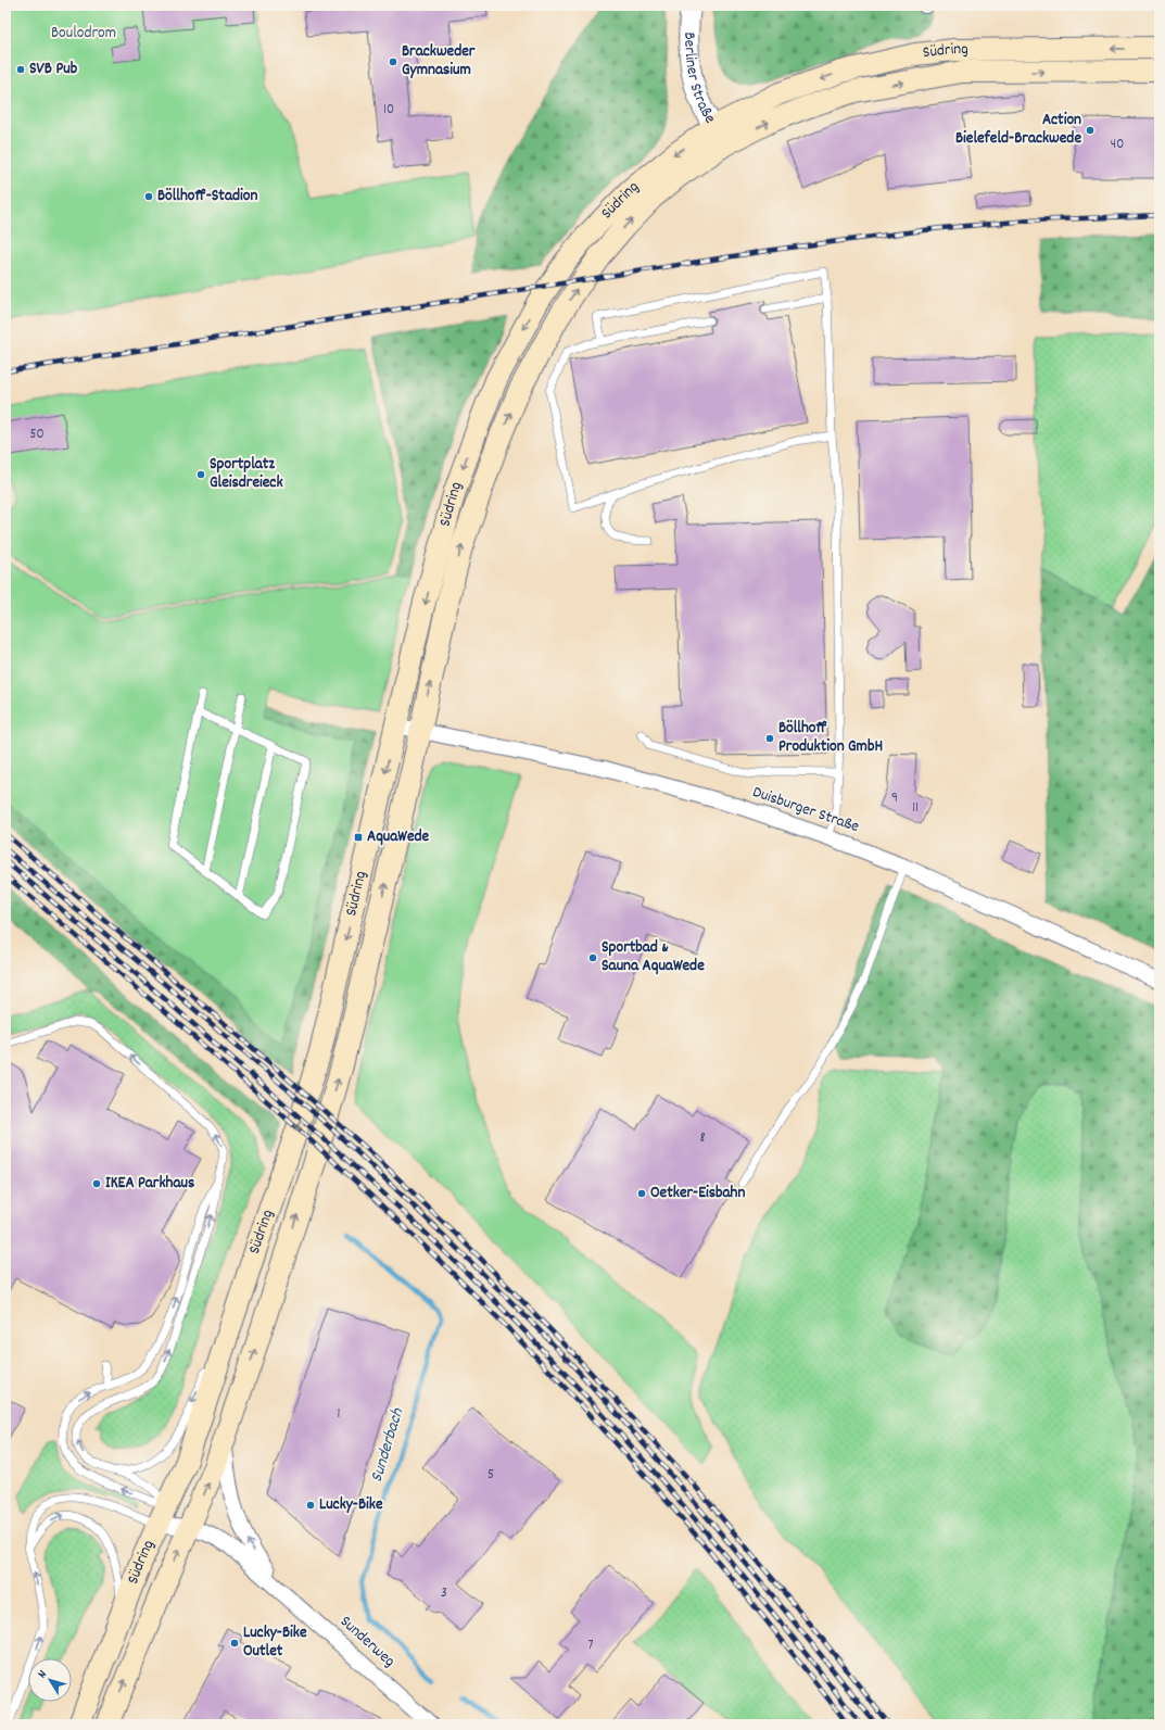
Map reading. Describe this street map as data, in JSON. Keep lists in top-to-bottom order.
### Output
{
  "streets": {
    "main road": ["Südring"],
    "street": ["Berliner Straße", "Duisburger Straße", "Sunderweg"]
  },
  "crossings": [
    ["Südring", "Berliner Straße"],
    ["Südring", "Duisburger Straße"],
    ["Südring", "Sunderweg"]
  ],
  "water": ["Sunderbach"],
  "parks": ["Boulodrom"],
  "places": {
    "other": [
      "Brackweder Gymnasium",
      "SVB Pub",
      "Action Bielefeld-Brackwede",
      "Böllhoff-Stadion",
      "Sportplatz Gleisdreieck",
      "Böllhoff Produktion GmbH",
      "Sportbad & Sauna AquaWede",
      "IKEA Parkhaus",
      "Oetker-Eisbahn",
      "Lucky-Bike",
      "Lucky-Bike Outlet"
    ],
    "transit": ["AquaWede"]
  },
  "house_numbers": [
    "10",
    "40",
    "50",
    "9",
    "11",
    "8",
    "1",
    "5",
    "3",
    "7"
  ],
  "north": "top left"
}
